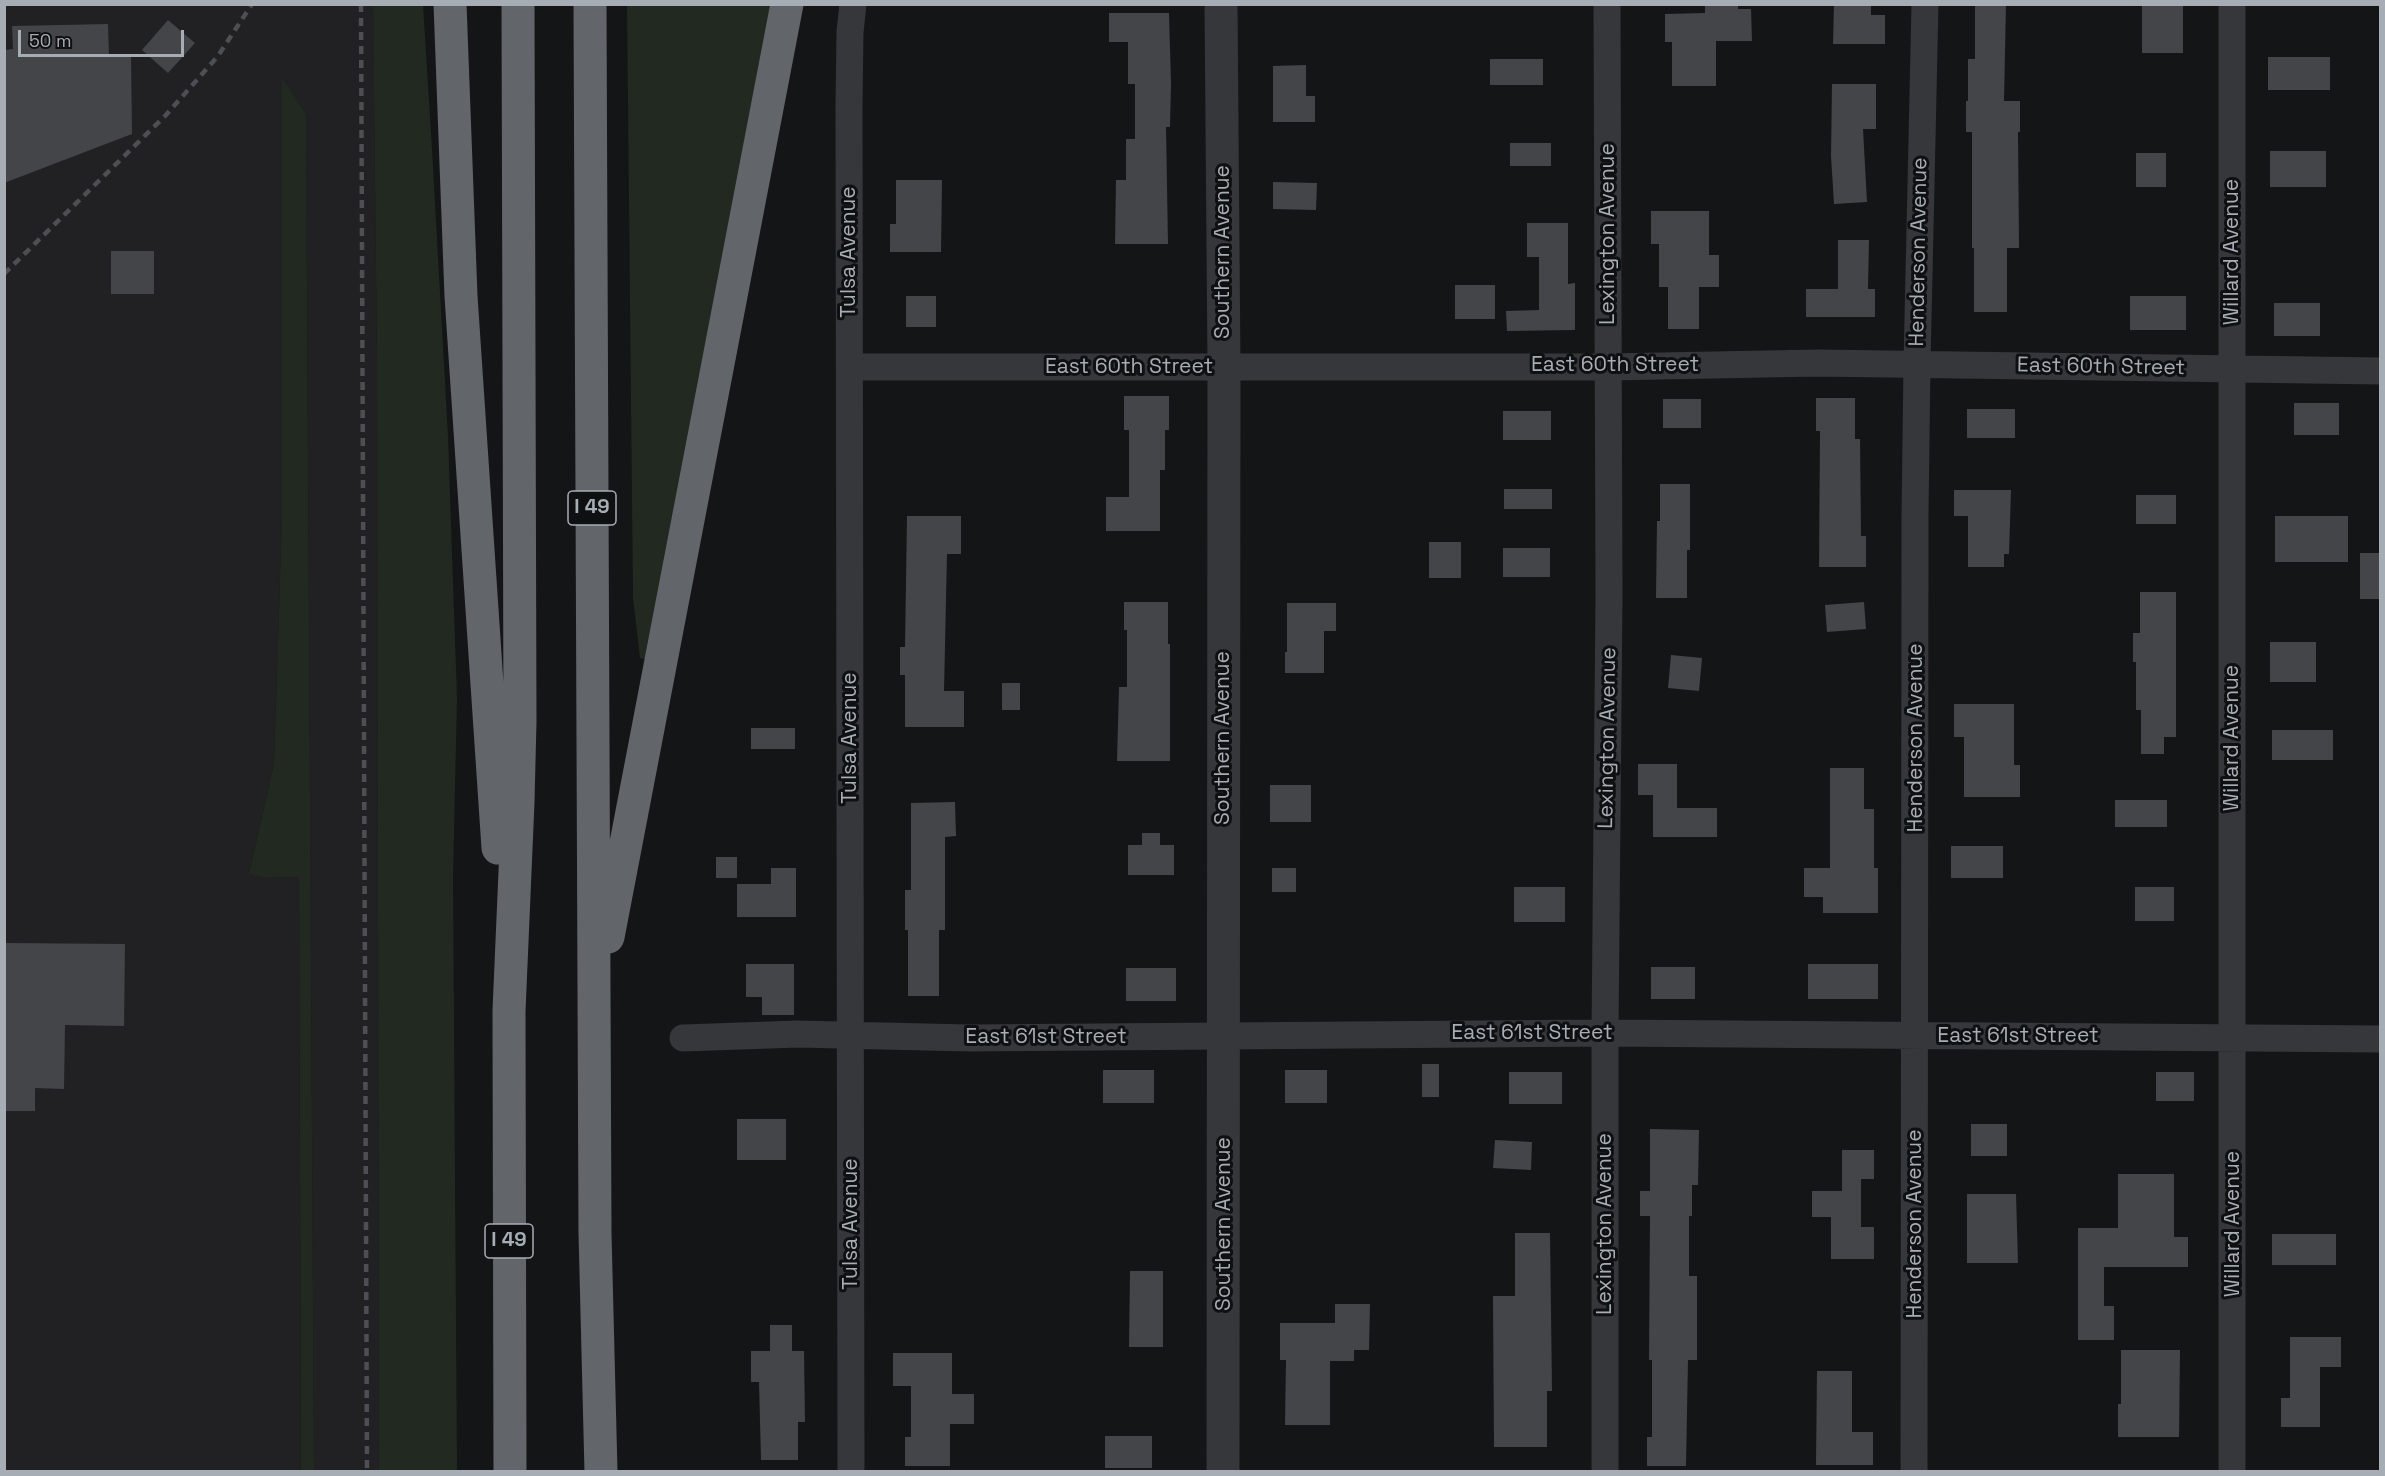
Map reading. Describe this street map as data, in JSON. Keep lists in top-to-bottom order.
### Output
{
  "streets": {
    "highway": ["I 49"],
    "street": [
      "Lexington Avenue",
      "Tulsa Avenue",
      "Southern Avenue",
      "Henderson Avenue",
      "Willard Avenue",
      "East 60th Street",
      "East 61st Street"
    ]
  },
  "crossings": [
    ["Lexington Avenue", "East 60th Street"],
    ["Lexington Avenue", "East 61st Street"],
    ["Tulsa Avenue", "East 60th Street"],
    ["Tulsa Avenue", "East 61st Street"],
    ["Southern Avenue", "East 60th Street"],
    ["Southern Avenue", "East 61st Street"],
    ["Henderson Avenue", "East 60th Street"],
    ["Henderson Avenue", "East 61st Street"],
    ["Willard Avenue", "East 60th Street"],
    ["Willard Avenue", "East 61st Street"]
  ],
  "scale_bar": "50 m"
}
